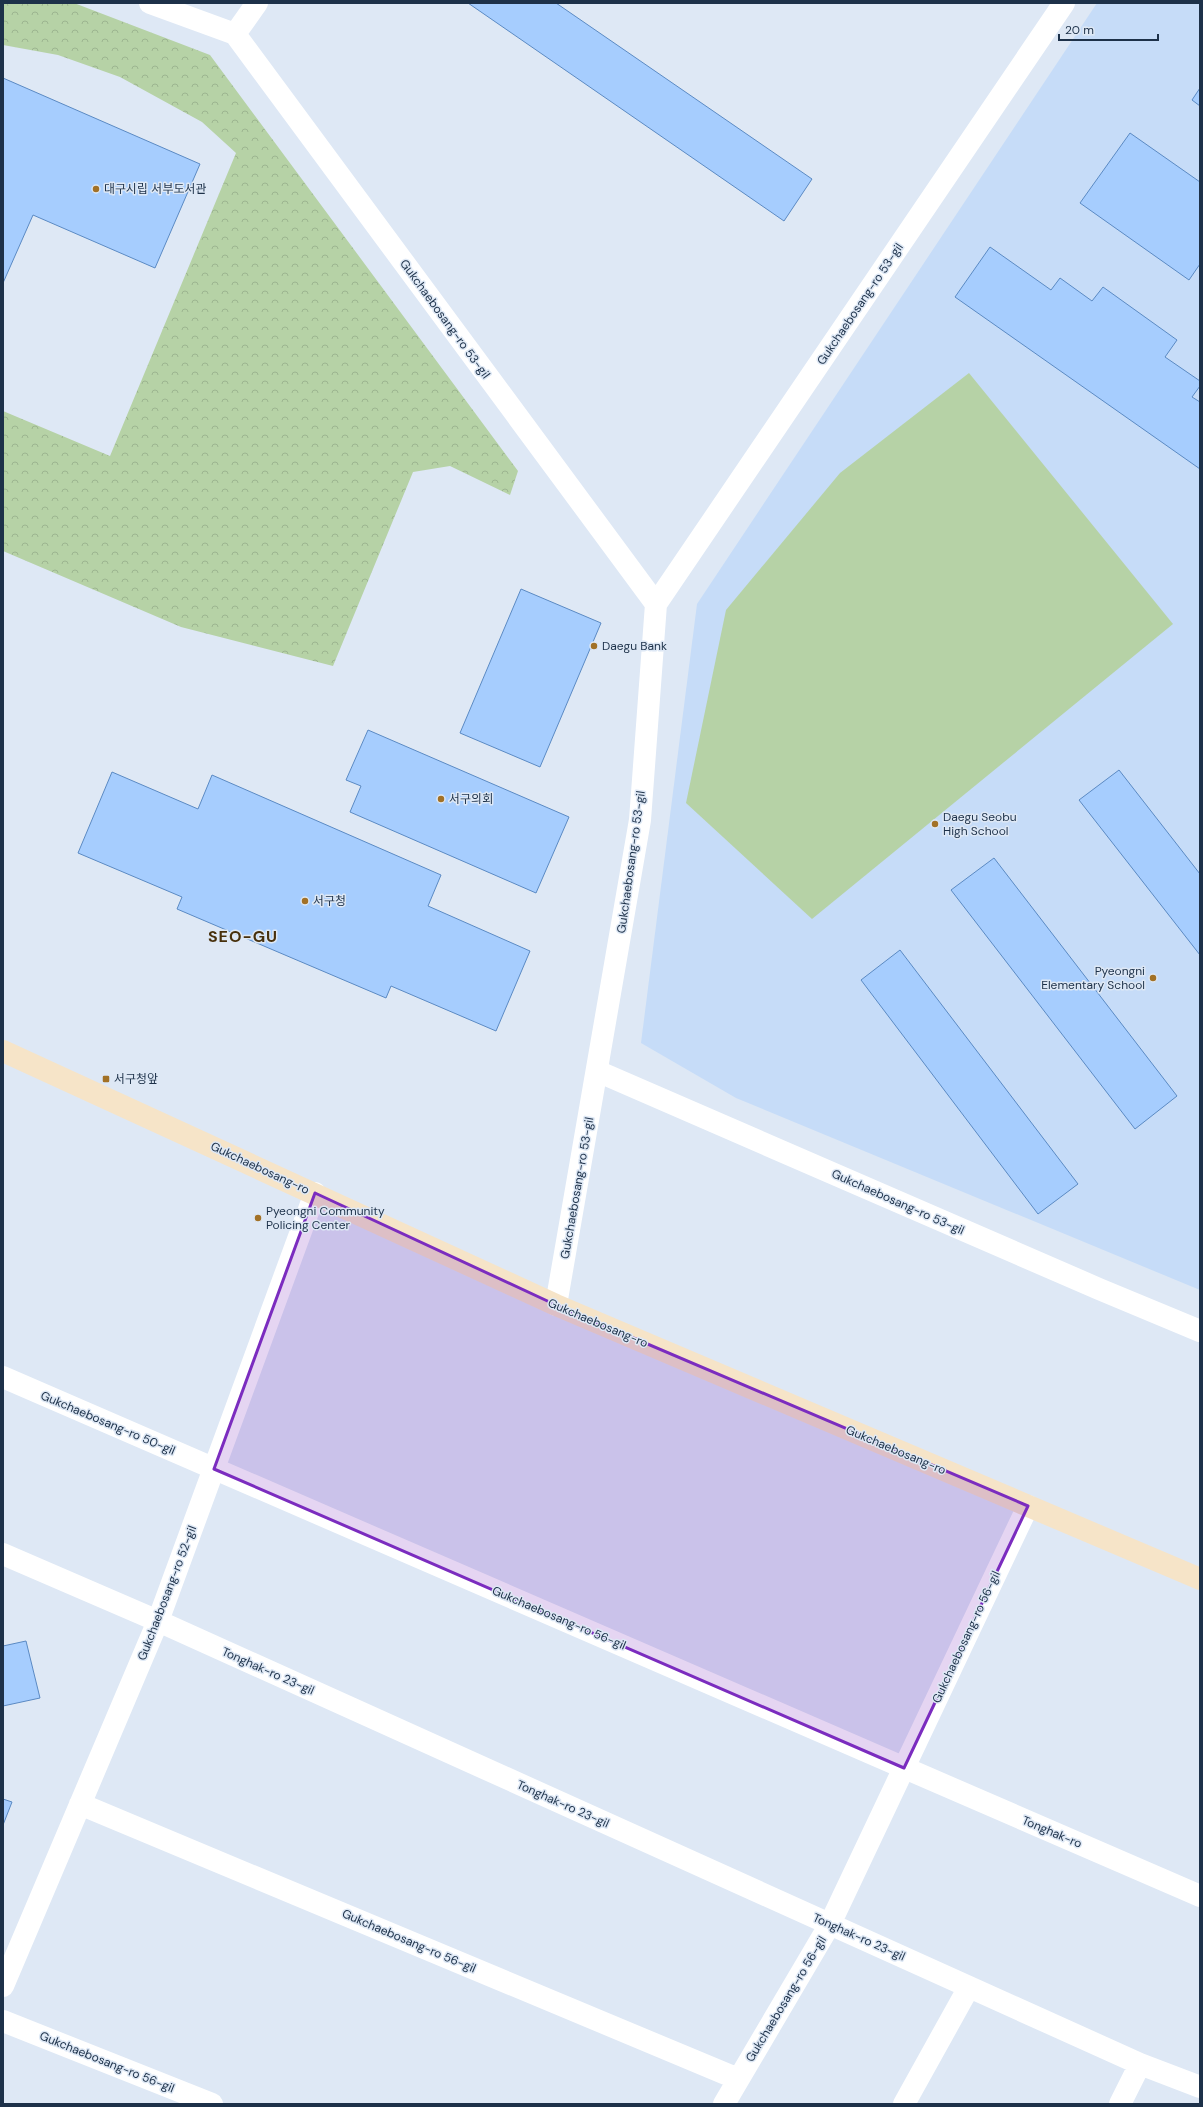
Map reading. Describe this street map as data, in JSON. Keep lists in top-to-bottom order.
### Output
{
  "streets": {
    "main road": ["Gukchaebosang-ro"],
    "street": [
      "Gukchaebosang-ro 53-gil",
      "Gukchaebosang-ro 50-gil",
      "Gukchaebosang-ro 52-gil",
      "Gukchaebosang-ro 56-gil",
      "Tonghak-ro 23-gil",
      "Tonghak-ro"
    ]
  },
  "crossings": [
    ["Gukchaebosang-ro 53-gil", "Gukchaebosang-ro"],
    ["Gukchaebosang-ro", "Gukchaebosang-ro 52-gil"],
    ["Gukchaebosang-ro", "Gukchaebosang-ro 56-gil"],
    ["Gukchaebosang-ro 50-gil", "Gukchaebosang-ro 52-gil"],
    ["Gukchaebosang-ro 50-gil", "Gukchaebosang-ro 56-gil"],
    ["Gukchaebosang-ro 52-gil", "Gukchaebosang-ro 56-gil"],
    ["Gukchaebosang-ro 52-gil", "Tonghak-ro 23-gil"],
    ["Gukchaebosang-ro 56-gil", "Tonghak-ro 23-gil"],
    ["Gukchaebosang-ro 56-gil", "Tonghak-ro"]
  ],
  "districts": ["SEO-GU"],
  "places": {
    "other": [
      "대구시립 서부도서관",
      "Daegu Bank",
      "서구의회",
      "Daegu Seobu High School",
      "서구청",
      "Pyeongni Elementary School",
      "Pyeongni Community Policing Center"
    ],
    "transit": ["서구청앞"]
  },
  "scale_bar": "20 m"
}
